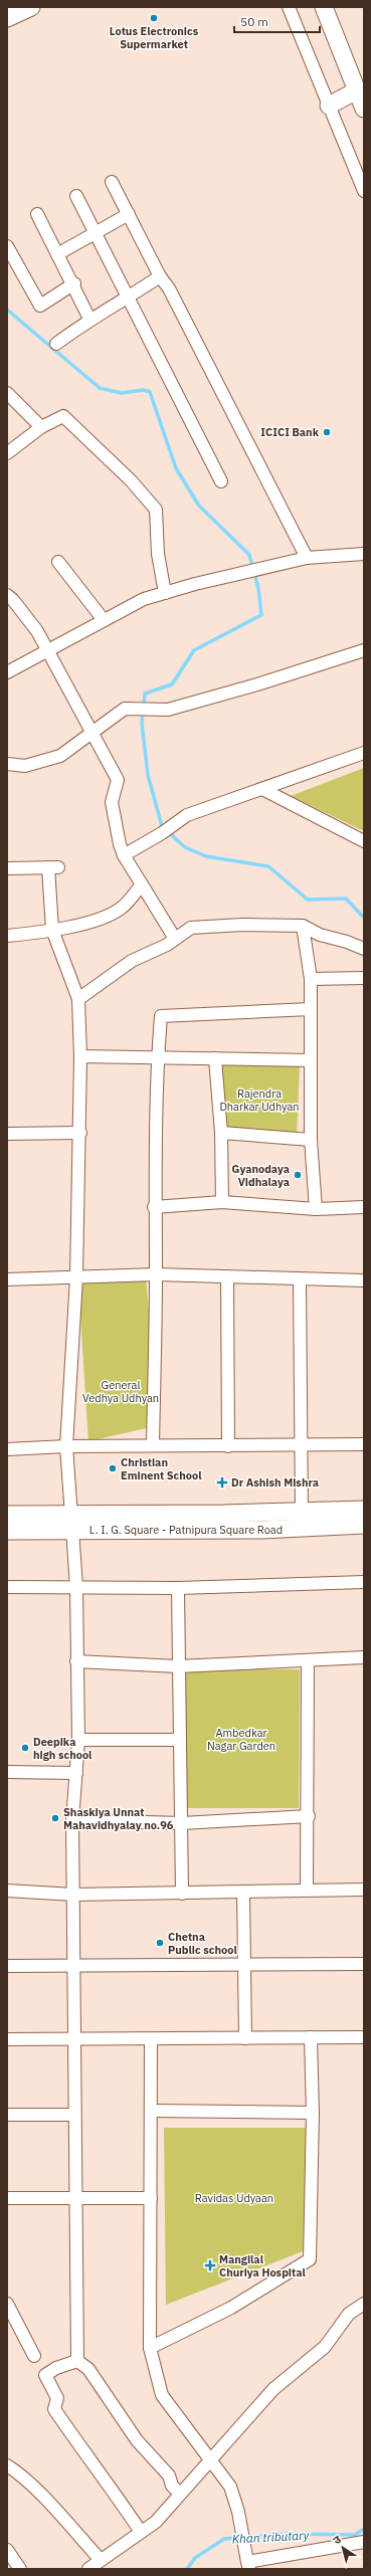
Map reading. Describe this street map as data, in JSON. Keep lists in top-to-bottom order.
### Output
{
  "streets": {
    "main road": ["L. I. G. Square - Patnipura Square Road"]
  },
  "water": ["Khan tributary"],
  "parks": [
    "Rajendra Dharkar Udhyan",
    "General Vedhya Udhyan",
    "Ambedkar Nagar Garden",
    "Ravidas Udyaan"
  ],
  "places": {
    "other": [
      "Lotus Electronics Supermarket",
      "ICICI Bank",
      "Gyanodaya Vidhalaya",
      "Christian Eminent School",
      "Deepika high school",
      "Shaskiya Unnat Mahavidhyalay no.96",
      "Chetna Public school"
    ],
    "health": ["Dr Ashish Mishra", "Mangilal Churiya Hospital"]
  },
  "scale_bar": "50 m",
  "north": "top left"
}
